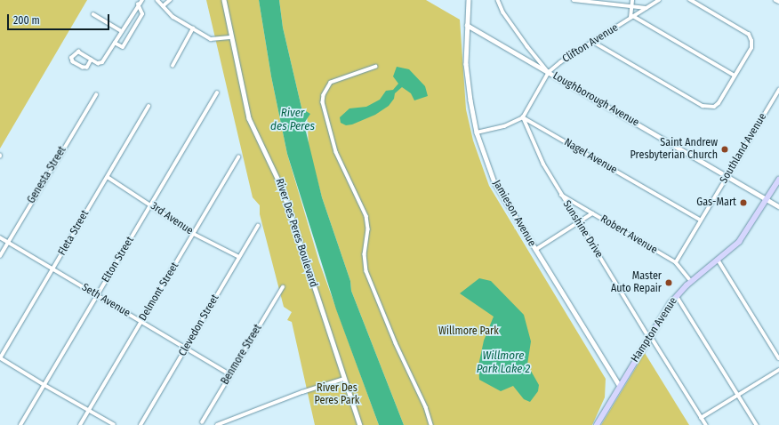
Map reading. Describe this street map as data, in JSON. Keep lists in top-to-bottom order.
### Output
{
  "streets": {
    "main road": [
      "Loughborough Avenue",
      "Jamieson Avenue",
      "River Des Peres Boulevard",
      "Hampton Avenue"
    ],
    "street": [
      "Clifton Avenue",
      "Southland Avenue",
      "Nagel Avenue",
      "Genesta Street",
      "3rd Avenue",
      "Sunshine Drive",
      "Fleta Street",
      "Robert Avenue",
      "Elton Street",
      "Delmont Street",
      "Seth Avenue",
      "Clevedon Street",
      "Benmore Street"
    ]
  },
  "crossings": [
    ["Clifton Avenue", "Loughborough Avenue"],
    ["Clifton Avenue", "Nagel Avenue"],
    ["Clifton Avenue", "Sunshine Drive"],
    ["Loughborough Avenue", "Southland Avenue"],
    ["Loughborough Avenue", "Jamieson Avenue"],
    ["Loughborough Avenue", "Hampton Avenue"],
    ["Southland Avenue", "Nagel Avenue"],
    ["Southland Avenue", "Robert Avenue"],
    ["Nagel Avenue", "Sunshine Drive"],
    ["Genesta Street", "Seth Avenue"],
    ["Jamieson Avenue", "Hampton Avenue"],
    ["3rd Avenue", "Fleta Street"],
    ["3rd Avenue", "Elton Street"],
    ["3rd Avenue", "Delmont Street"],
    ["3rd Avenue", "Clevedon Street"],
    ["Sunshine Drive", "Robert Avenue"],
    ["Sunshine Drive", "Hampton Avenue"],
    ["Fleta Street", "Seth Avenue"],
    ["Robert Avenue", "Hampton Avenue"],
    ["Elton Street", "Seth Avenue"],
    ["Delmont Street", "Seth Avenue"],
    ["Seth Avenue", "Clevedon Street"],
    ["Seth Avenue", "Benmore Street"]
  ],
  "water": ["River des Peres", "Willmore Park Lake 2"],
  "parks": ["Willmore Park", "River Des Peres Park"],
  "places": ["Saint Andrew Presbyterian Church", "Gas-Mart", "Master Auto Repair"],
  "scale_bar": "200 m"
}
